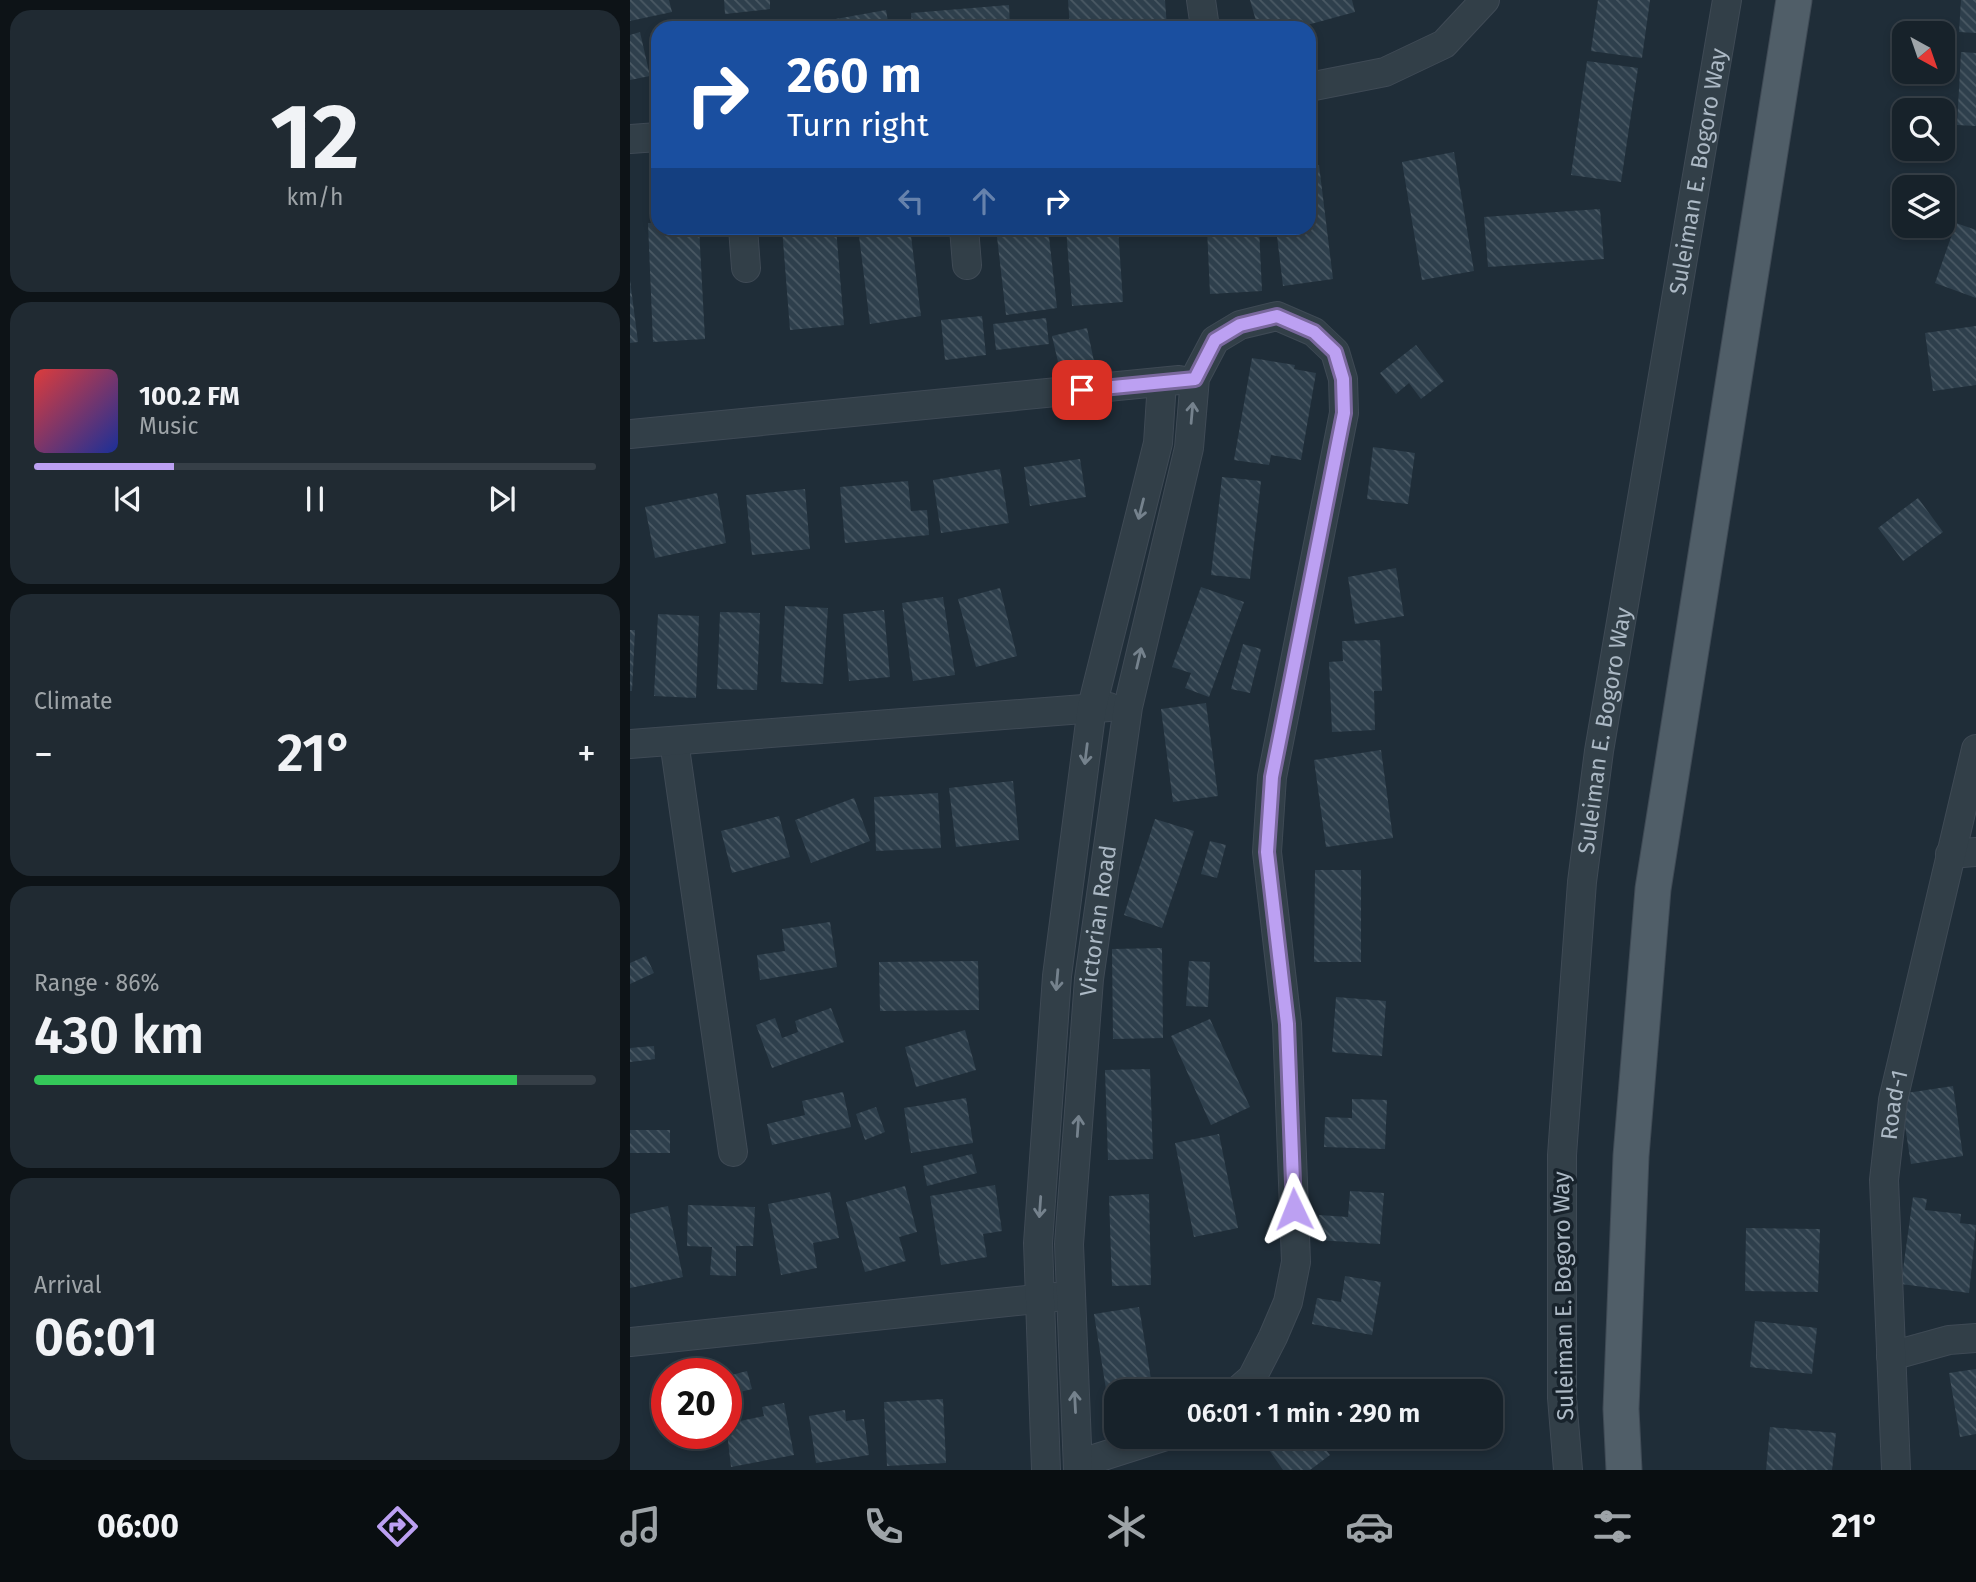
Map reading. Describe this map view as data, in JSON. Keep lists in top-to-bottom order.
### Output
{
  "streets": {
    "street": ["Suleiman E. Bogoro Way", "Victorian Road", "Road-1"]
  },
  "north": "bottom right",
  "page": {
    "tile": [
      ["12", "km/h"],
      "Climate",
      ["Range · 86%", "430 km"],
      ["Arrival", "06:01"]
    ],
    "turn": ["260 m", "Turn right"],
    "song": ["100.2 FM", "Music"],
    "heat": ["−", "21°", "+"],
    "limit": "20",
    "trip": "06:01 · 1 min · 290 m",
    "tabs": ["06:00", "21°"]
  }
}
